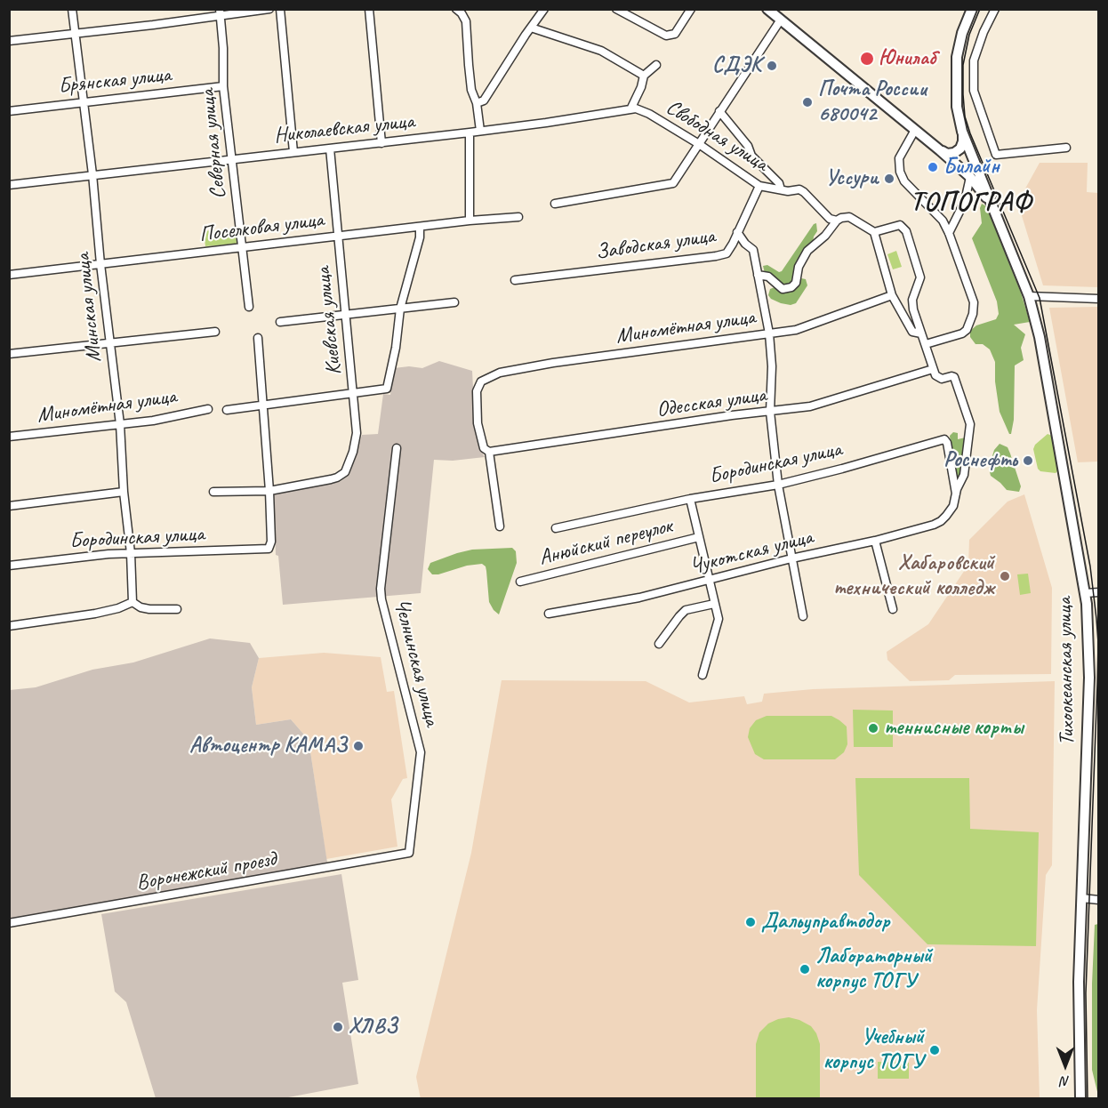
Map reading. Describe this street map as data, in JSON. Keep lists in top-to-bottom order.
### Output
{
  "streets": {
    "main road": ["Тихоокеанская улица"],
    "street": [
      "Брянская улица",
      "Николаевская улица",
      "Свободная улица",
      "Северная улица",
      "Поселковая улица",
      "Заводская улица",
      "Минская улица",
      "Киевская улица",
      "Миномётная улица",
      "Одесская улица",
      "Бородинская улица",
      "Анюйский переулок",
      "Чукотская улица",
      "Челнинская улица",
      "Воронежский проезд"
    ]
  },
  "crossings": [
    ["Брянская улица", "Северная улица"],
    ["Брянская улица", "Минская улица"],
    ["Николаевская улица", "Свободная улица"],
    ["Николаевская улица", "Северная улица"],
    ["Николаевская улица", "Минская улица"],
    ["Николаевская улица", "Киевская улица"],
    ["Свободная улица", "Заводская улица"],
    ["Северная улица", "Поселковая улица"],
    ["Поселковая улица", "Минская улица"],
    ["Поселковая улица", "Киевская улица"],
    ["Минская улица", "Миномётная улица"],
    ["Минская улица", "Бородинская улица"],
    ["Киевская улица", "Бородинская улица"],
    ["Миномётная улица", "Одесская улица"],
    ["Бородинская улица", "Чукотская улица"],
    ["Челнинская улица", "Воронежский проезд"]
  ],
  "districts": ["ТОПОГРАФ"],
  "places": [
    "Юнилаб",
    "СДЭК",
    "Почта России 680042",
    "Билайн",
    "Уссури",
    "Роснефть",
    "Хабаровский технический колледж",
    "теннисные корты",
    "Автоцентр КАМАЗ",
    "Дальуправтодор",
    "Лабораторный корпус ТОГУ",
    "ХЛВЗ",
    "Учебный корпус ТОГУ"
  ],
  "north": "bottom"
}
